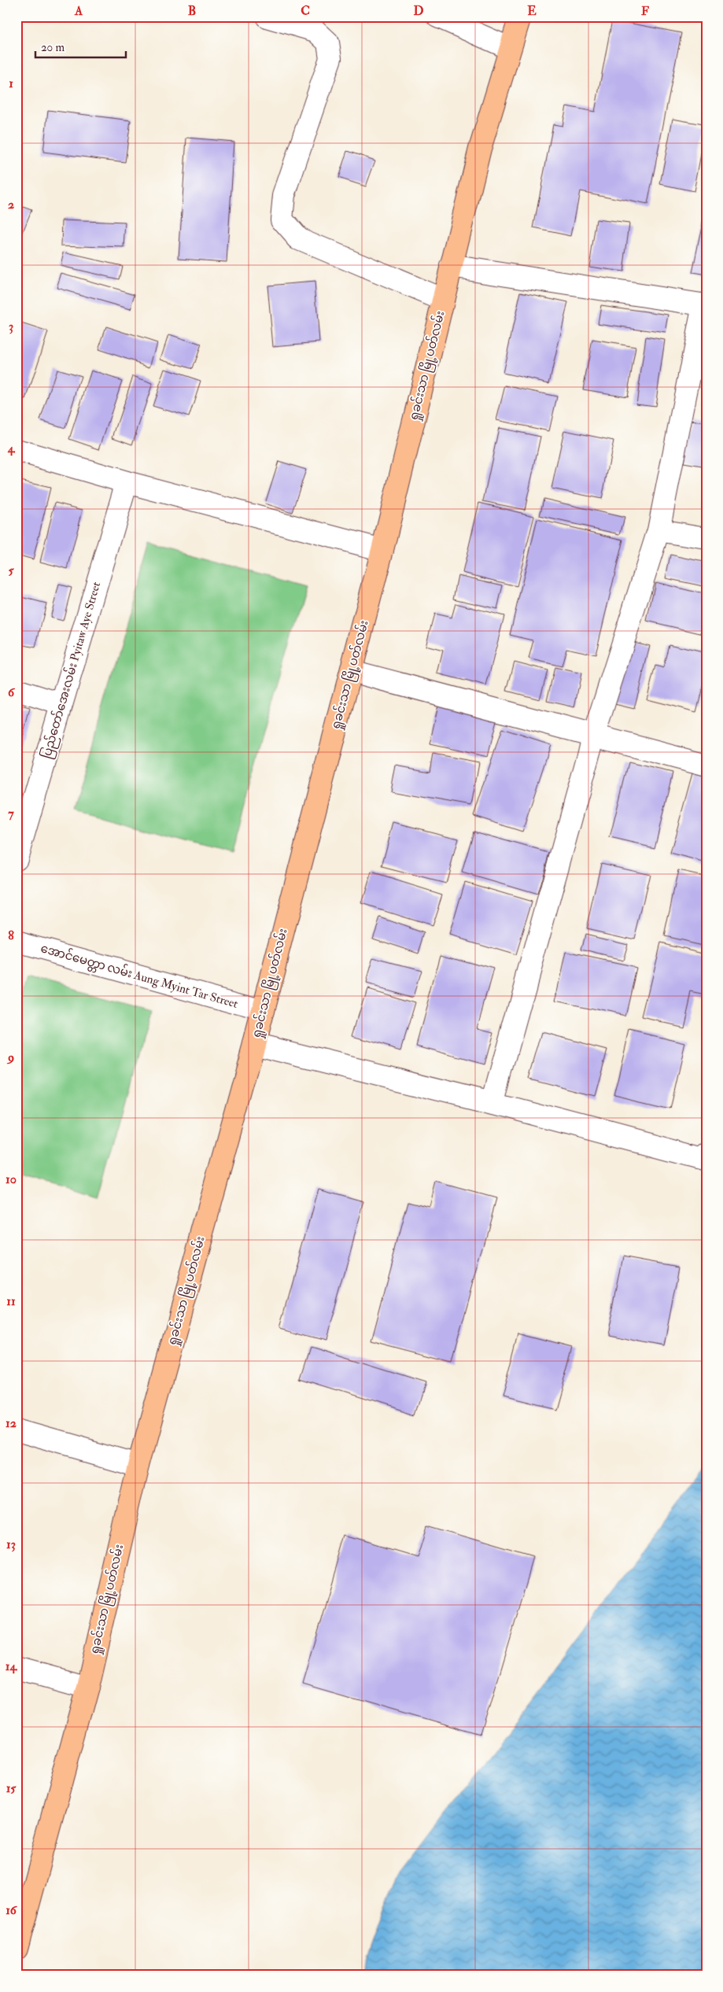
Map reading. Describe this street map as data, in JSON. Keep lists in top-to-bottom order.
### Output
{
  "streets": {
    "main road": ["ရှုခင်းသာ မြို့ပတ်လမ်း"],
    "street": ["ပြည်တော်အေးလမ်း Pyitaw Aye Street", "အောင်မေတ္တာ လမ်း Aung Myint Tar Street"]
  },
  "crossings": [
    ["ရှုခင်းသာ မြို့ပတ်လမ်း", "အောင်မေတ္တာ လမ်း Aung Myint Tar Street"]
  ],
  "scale_bar": "20 m",
  "grid": {
    "columns": [
      "A",
      "B",
      "C",
      "D",
      "E",
      "F"
    ],
    "rows": [
      "1",
      "2",
      "3",
      "4",
      "5",
      "6",
      "7",
      "8",
      "9",
      "10",
      "11",
      "12",
      "13",
      "14",
      "15",
      "16"
    ]
  }
}
